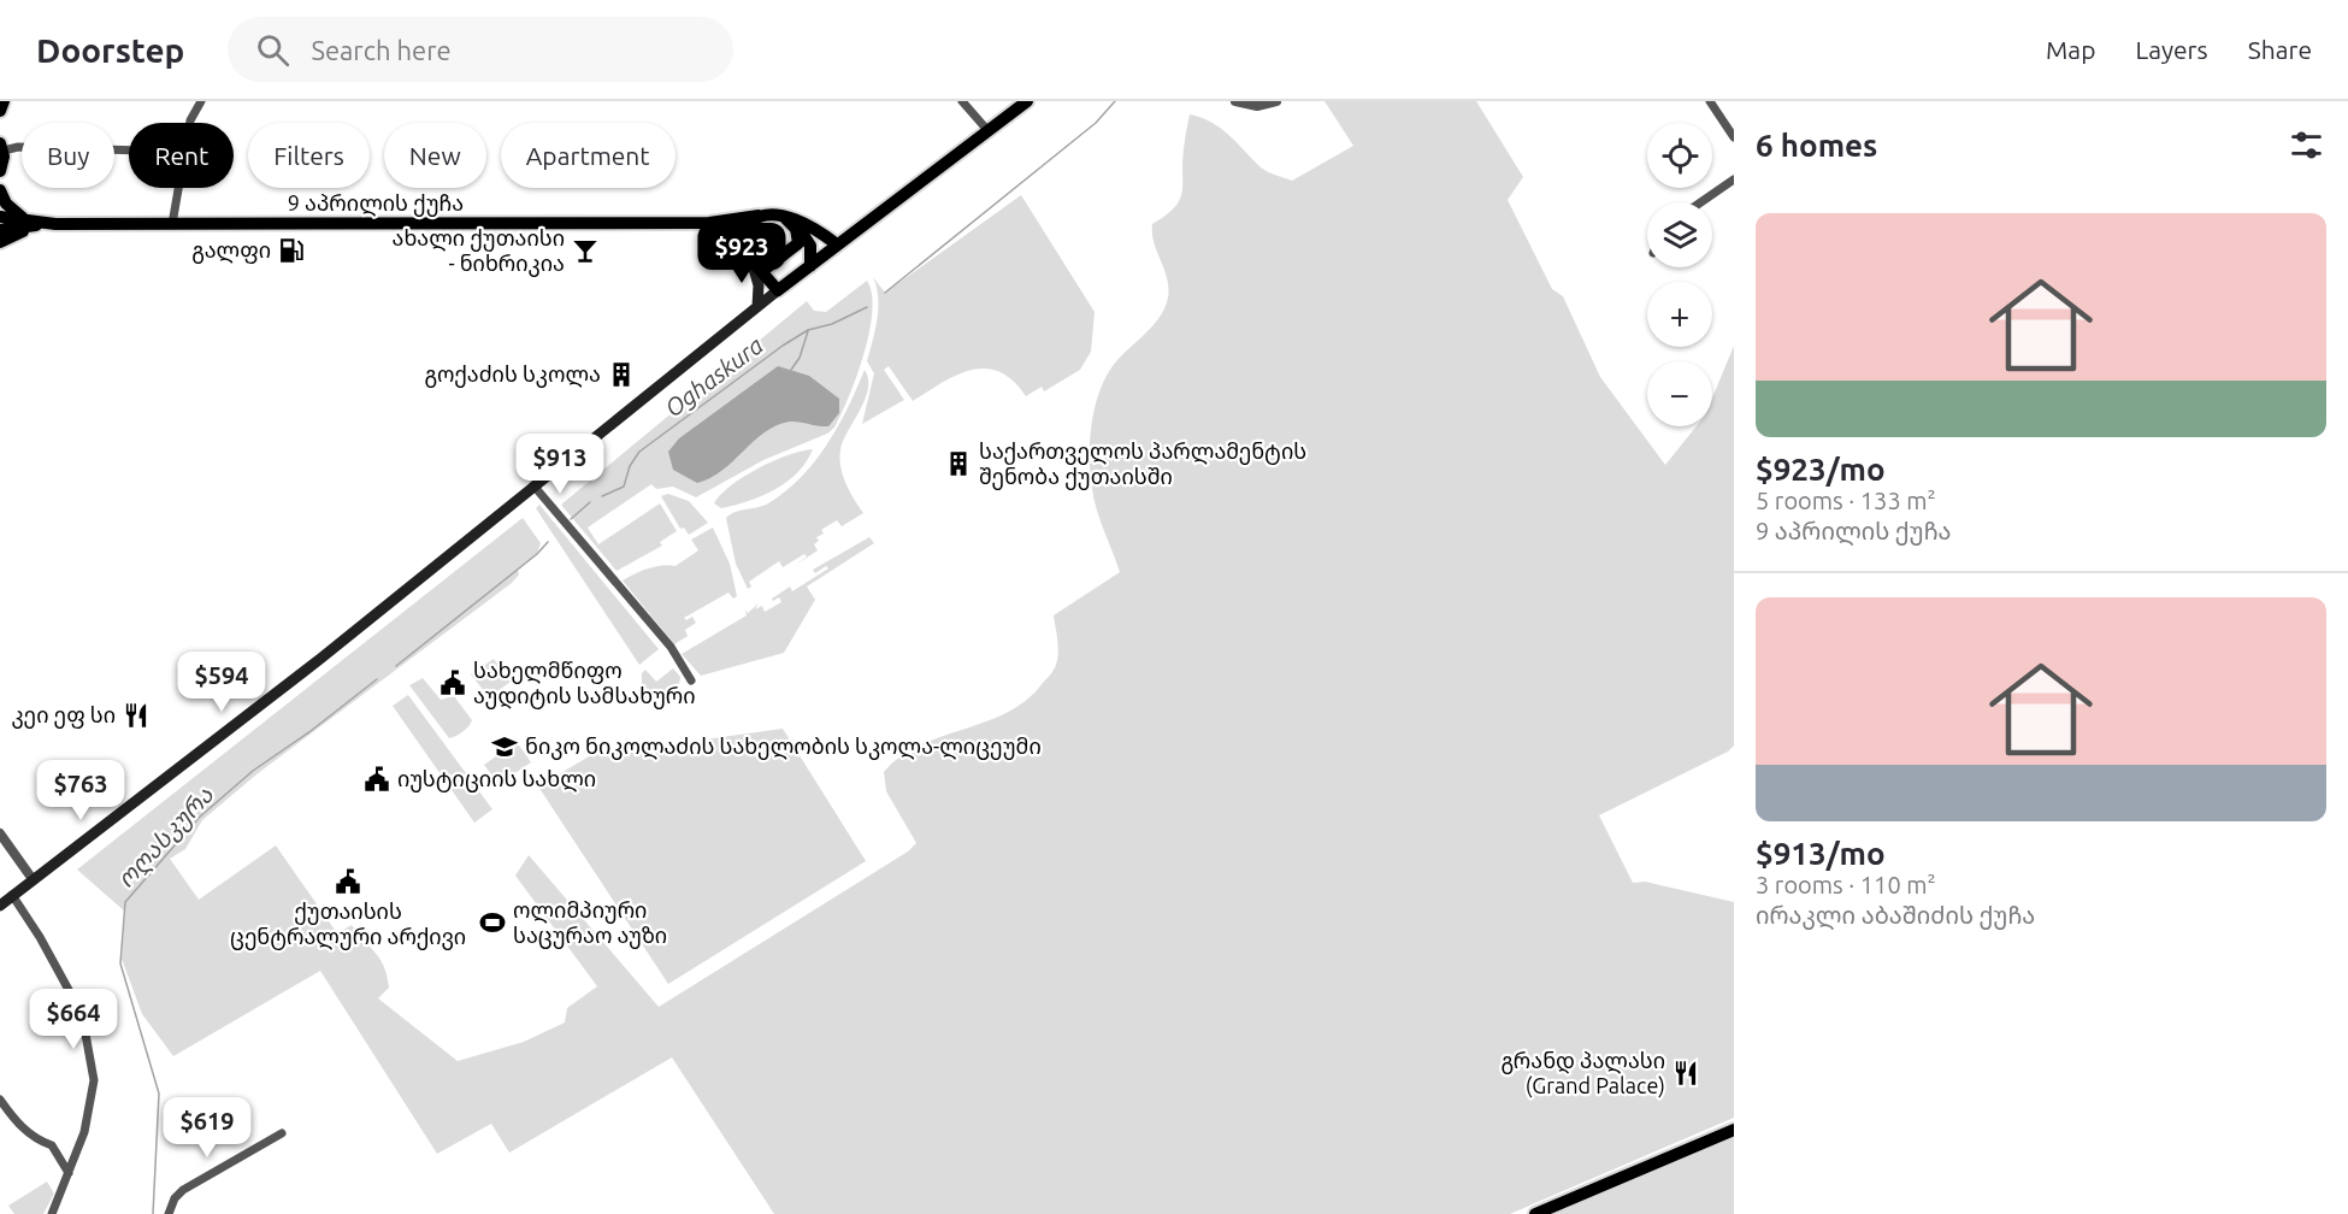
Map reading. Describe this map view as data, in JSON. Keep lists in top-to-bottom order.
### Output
{
  "streets": {
    "main road": ["9 აპრილის ქუჩა"]
  },
  "water": ["Oghaskura", "ოღასკურა"],
  "places": {
    "fuel station": ["გალფი"],
    "bar": ["ახალი ქუთაისი - ნიხრიკია"],
    "building": ["გოქაძის სკოლა", "საქართველოს პარლამენტის შენობა ქუთაისში"],
    "public building": ["სახელმწიფო აუდიტის სამსახური", "იუსტიციის სახლი", "ქუთაისის ცენტრალური არქივი"],
    "restaurant": ["კეი ეფ სი", "გრანდ პალასი (Grand Palace)"],
    "school or university": ["ნიკო ნიკოლაძის სახელობის სკოლა-ლიცეუმი"],
    "sports": ["ოლიმპიური საცურაო აუზი"]
  },
  "page": {
    "header": "Doorstep",
    "search": "Search here",
    "nav": ["Map", "Layers", "Share"],
    "heading": "6 homes",
    "map_buttons": ["+", "−"],
    "chip": [
      "Buy",
      "Rent",
      "Filters",
      "New",
      "Apartment"
    ],
    "list": [
      {
        "name": "$923/mo",
        "note": "5 rooms · 133 m² · 9 აპრილის ქუჩა"
      },
      {
        "name": "$913/mo",
        "note": "3 rooms · 110 m² · ირაკლი აბაშიძის ქუჩა"
      }
    ],
    "price": [
      "$923",
      "$913",
      "$594",
      "$763",
      "$664",
      "$619"
    ]
  }
}
